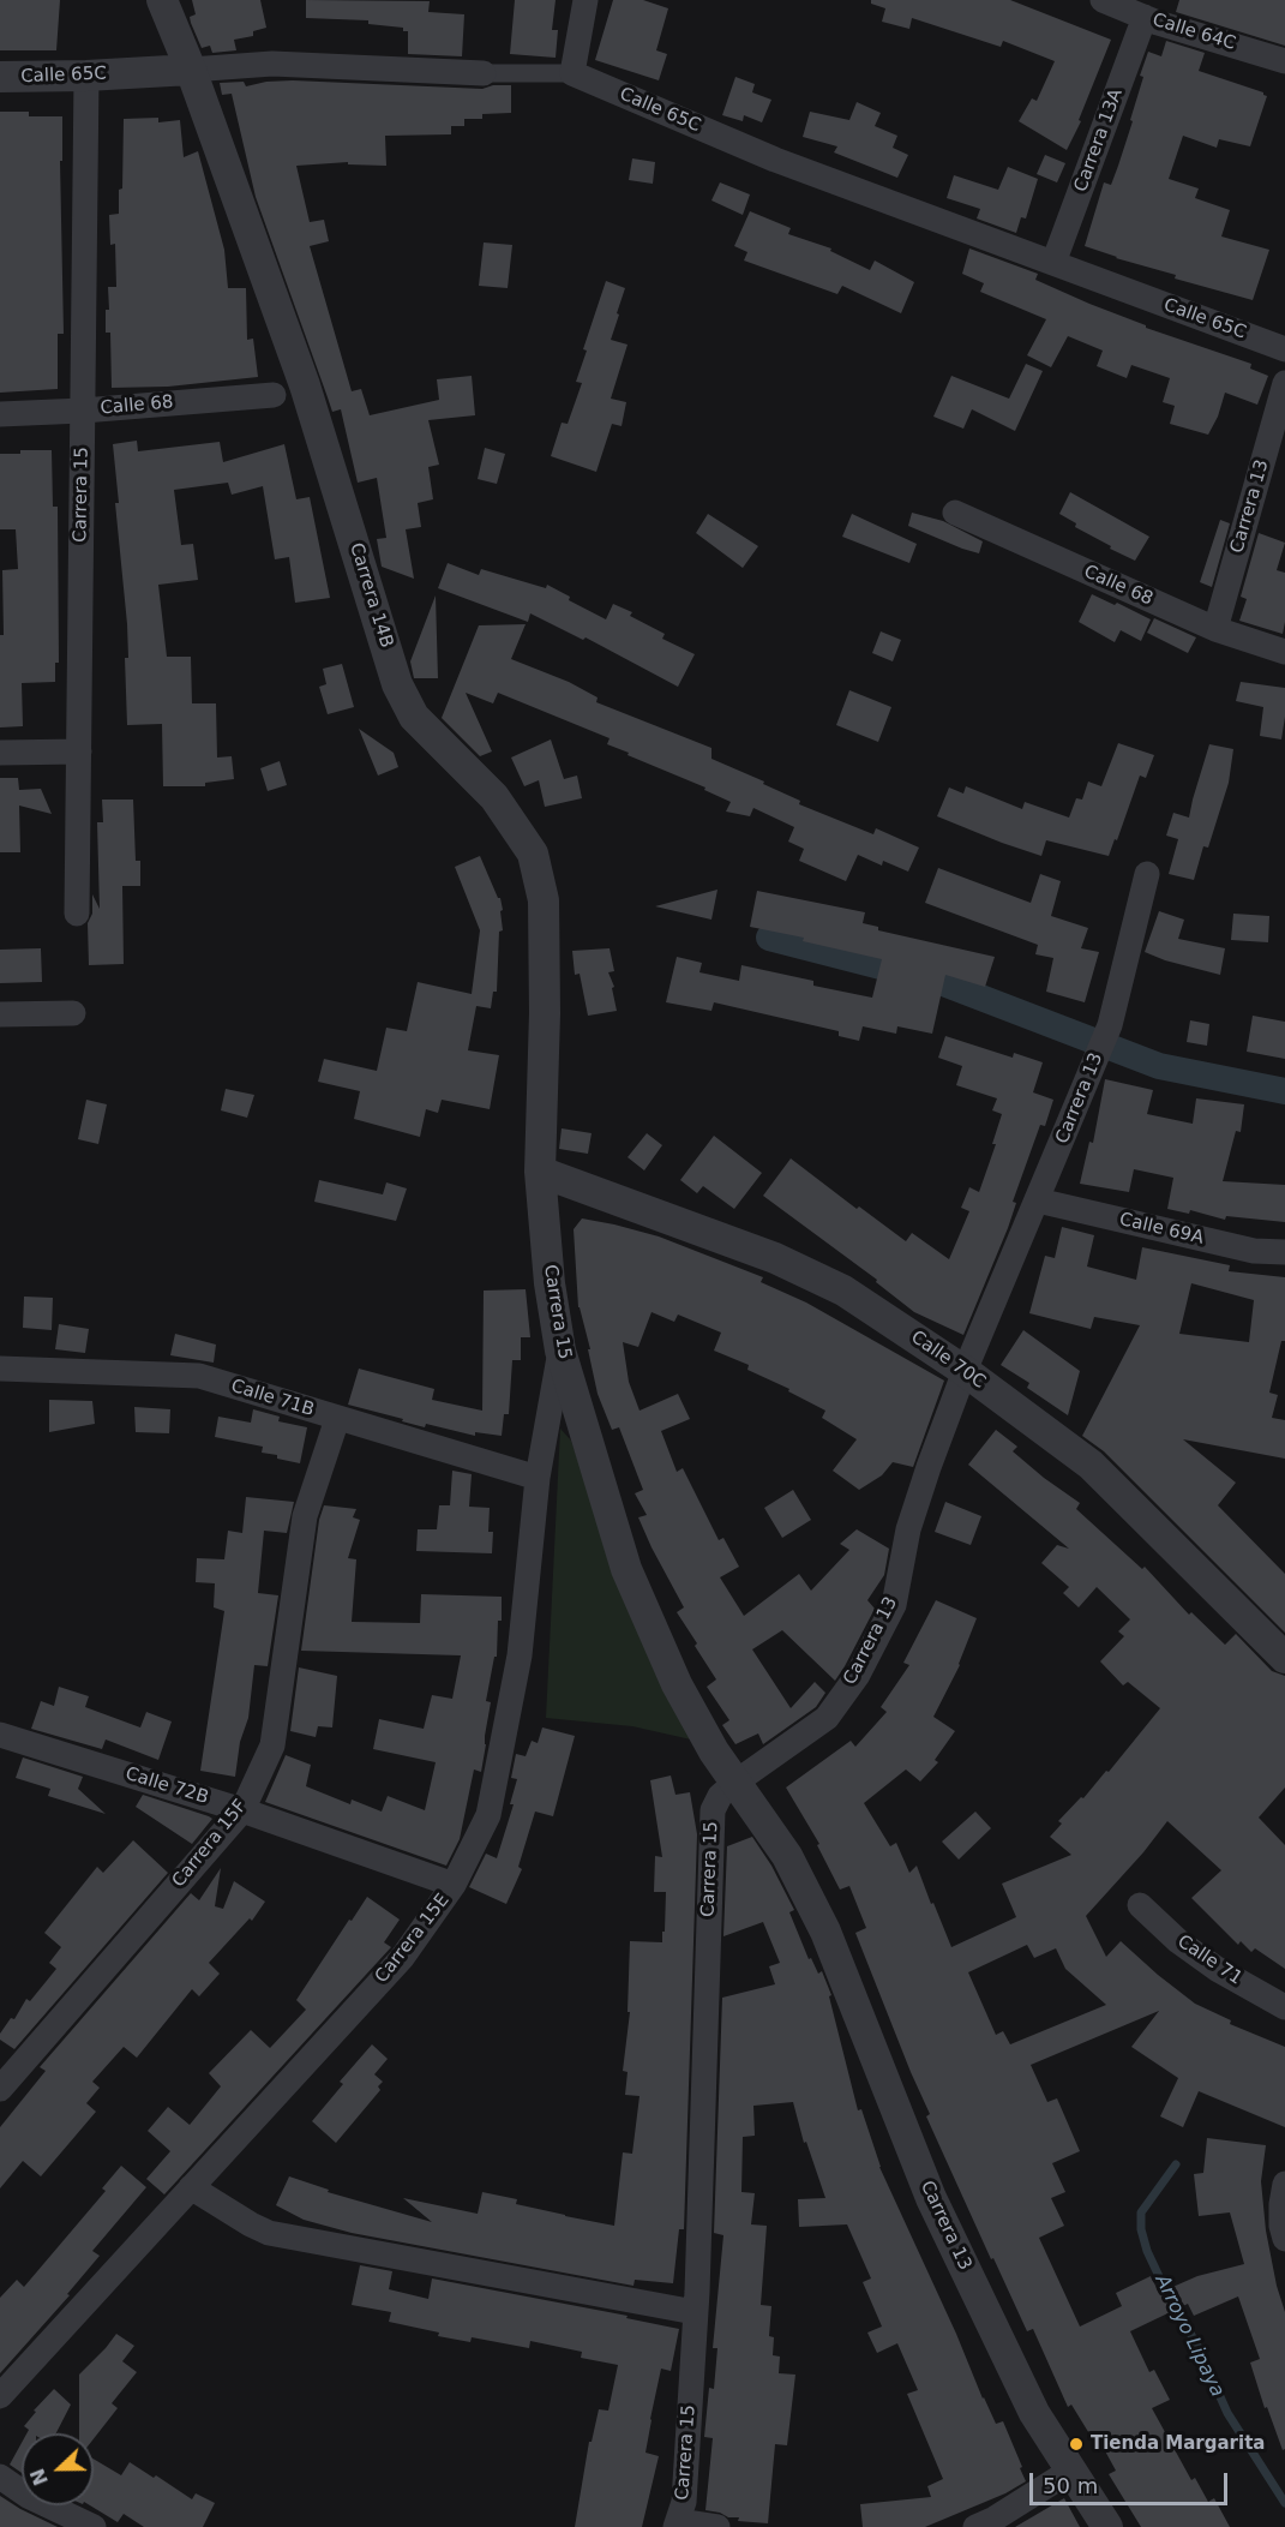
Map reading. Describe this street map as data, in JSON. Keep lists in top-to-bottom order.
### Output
{
  "streets": {
    "street": [
      "Calle 64C",
      "Calle 65C",
      "Carrera 13A",
      "Calle 68",
      "Carrera 15",
      "Carrera 13",
      "Carrera 14B",
      "Calle 69A",
      "Calle 70C",
      "Calle 71B",
      "Calle 72B",
      "Carrera 15F",
      "Carrera 15E",
      "Calle 71"
    ]
  },
  "crossings": [
    ["Calle 64C", "Carrera 13A"],
    ["Calle 65C", "Carrera 13A"],
    ["Calle 65C", "Carrera 15"],
    ["Calle 65C", "Carrera 14B"],
    ["Calle 68", "Carrera 15"],
    ["Calle 68", "Carrera 13"],
    ["Carrera 15", "Carrera 13"],
    ["Carrera 15", "Carrera 14B"],
    ["Carrera 15", "Calle 70C"],
    ["Carrera 15", "Carrera 15E"],
    ["Carrera 13", "Calle 69A"],
    ["Carrera 13", "Calle 70C"],
    ["Carrera 14B", "Calle 70C"],
    ["Calle 71B", "Carrera 15F"],
    ["Calle 71B", "Carrera 15E"],
    ["Calle 72B", "Carrera 15F"],
    ["Calle 72B", "Carrera 15E"]
  ],
  "water": ["Arroyo Lipaya"],
  "places": ["Tienda Margarita"],
  "scale_bar": "50 m",
  "north": "left"
}
